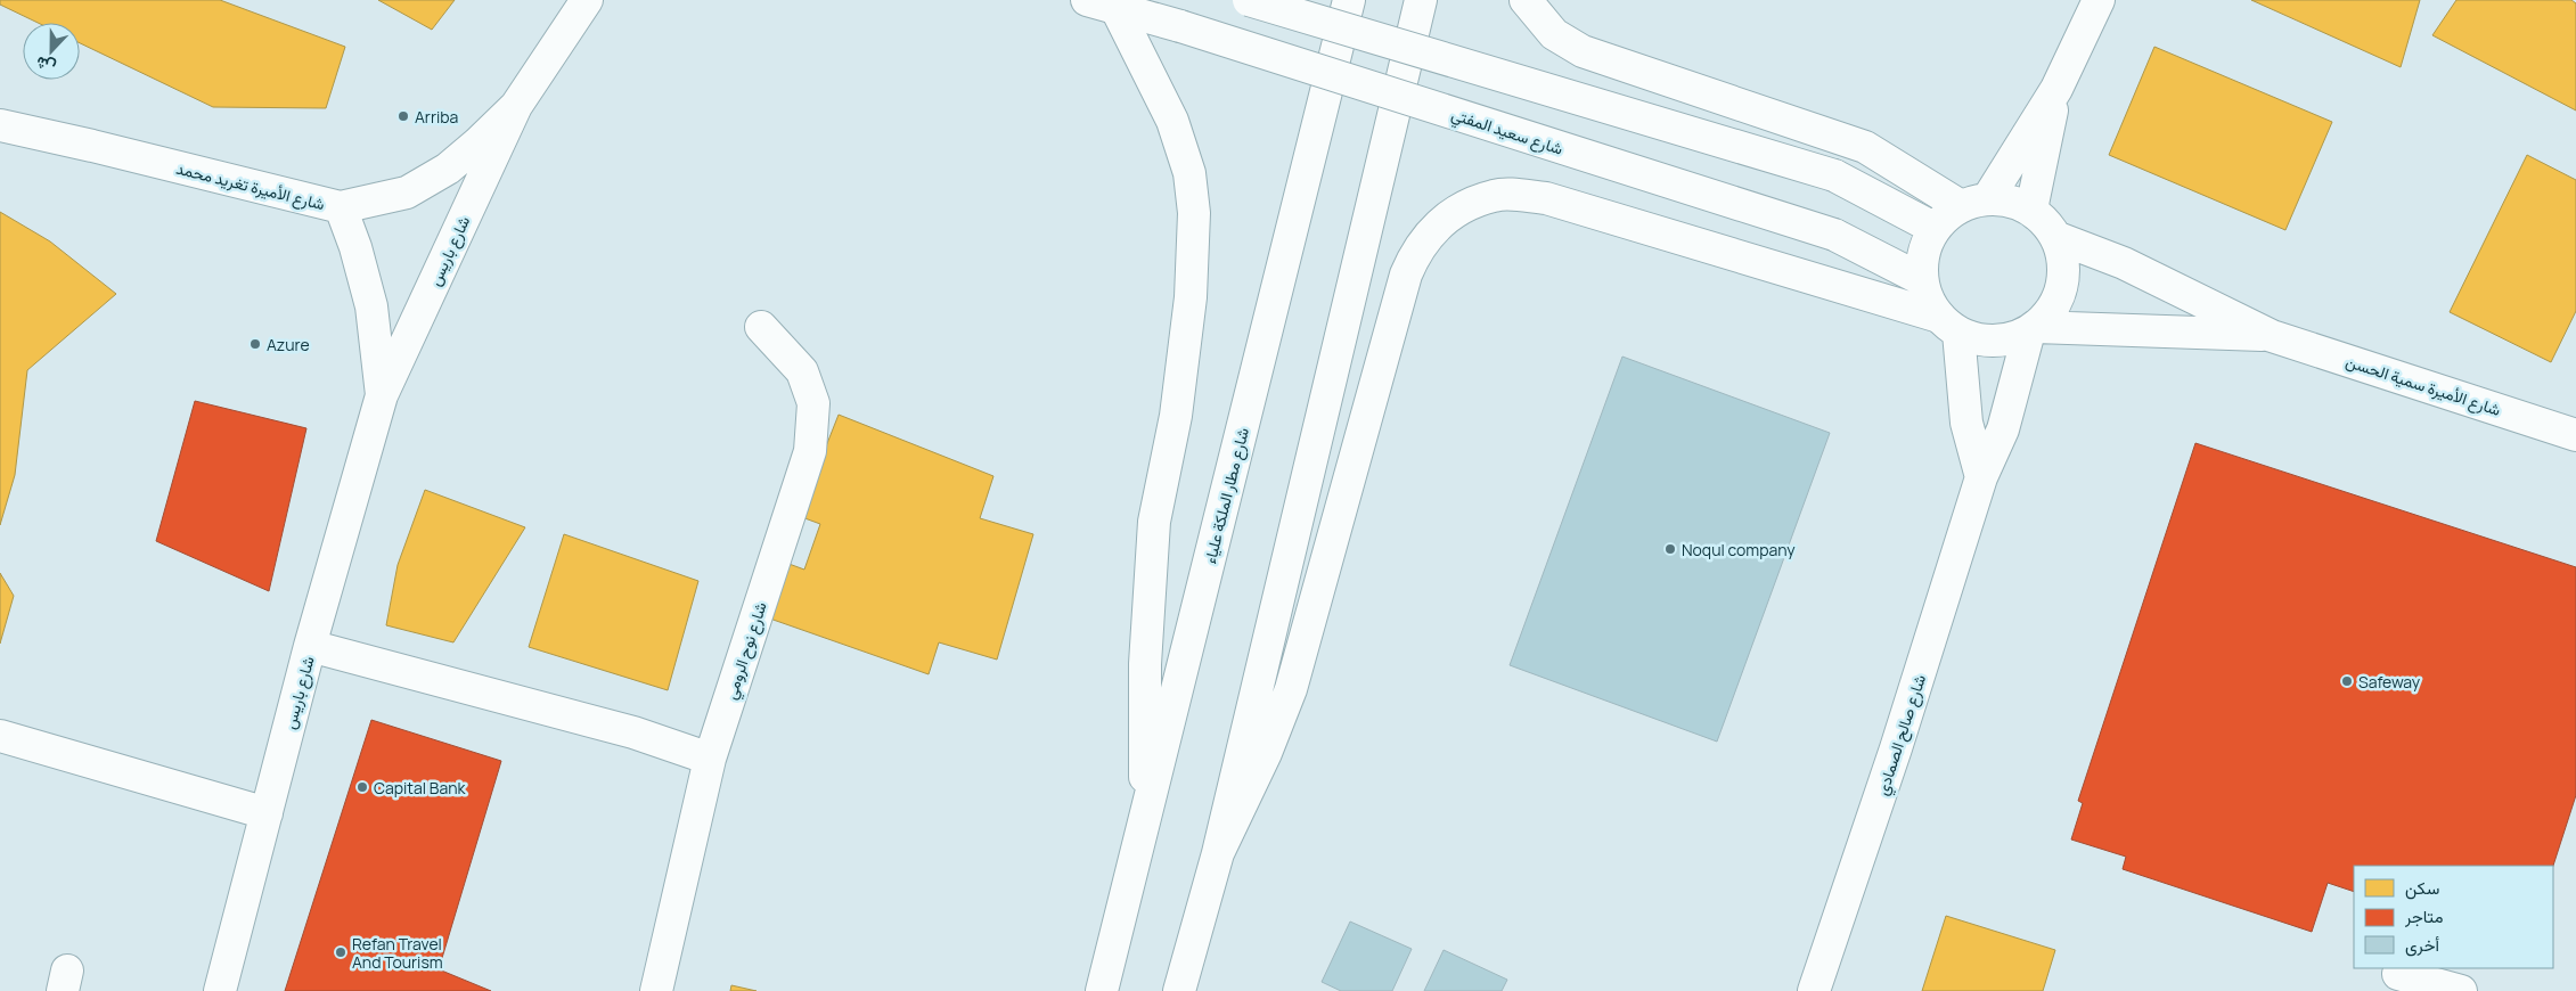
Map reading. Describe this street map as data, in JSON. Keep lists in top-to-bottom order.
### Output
{
  "streets": {
    "main road": [
      "شارع سعيد المفتي",
      "شارع الأميرة تغريد محمد",
      "شارع باريس",
      "شارع الأميرة سمية الحسن",
      "شارع مطار الملكة علياء",
      "شارع نوح الرومي",
      "شارع صالح الصمادي"
    ]
  },
  "crossings": [
    ["شارع سعيد المفتي", "شارع الأميرة سمية الحسن"],
    ["شارع سعيد المفتي", "شارع صالح الصمادي"],
    ["شارع الأميرة تغريد محمد", "شارع باريس"],
    ["شارع الأميرة سمية الحسن", "شارع صالح الصمادي"]
  ],
  "places": [
    "Arriba",
    "Azure",
    "Noqul company",
    "Safeway",
    "Capital Bank",
    "Refan Travel And Tourism"
  ],
  "legend": ["سكن", "متاجر", "أخرى"],
  "north": "bottom"
}
